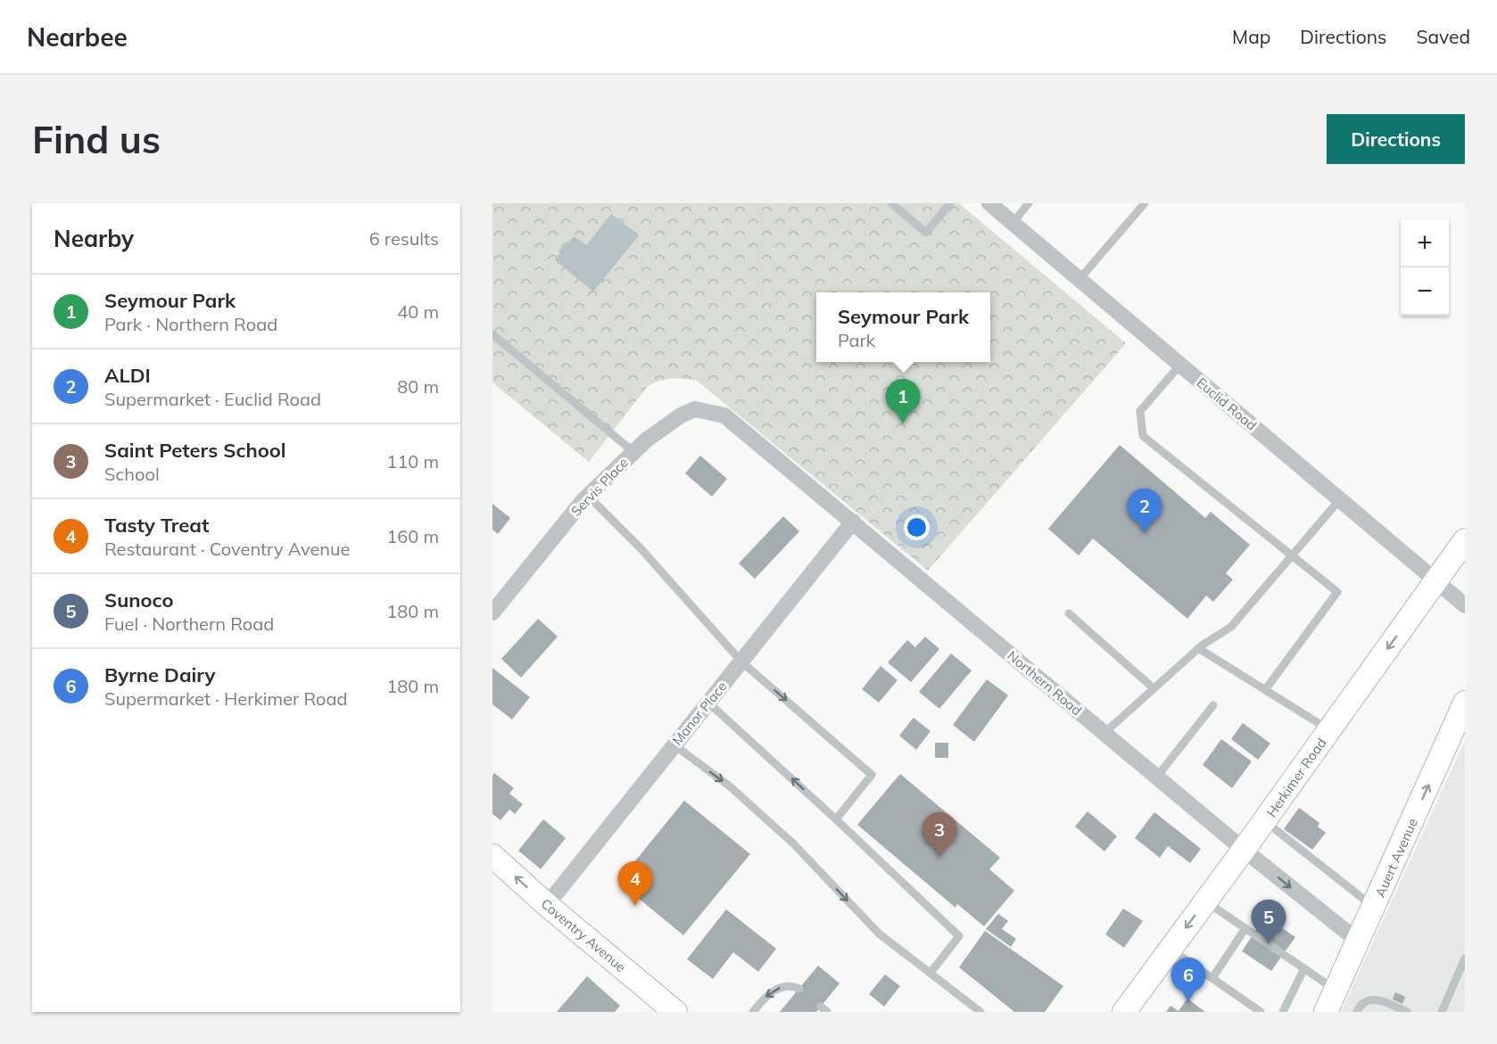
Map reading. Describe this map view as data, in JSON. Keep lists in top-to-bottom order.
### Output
{
  "streets": {
    "main road": ["Herkimer Road", "Auert Avenue", "Coventry Avenue"],
    "street": [
      "Euclid Road",
      "Servis Place",
      "Northern Road",
      "Manor Place"
    ]
  },
  "crossings": [
    ["Euclid Road", "Herkimer Road"],
    ["Servis Place", "Northern Road"],
    ["Northern Road", "Manor Place"],
    ["Northern Road", "Herkimer Road"],
    ["Northern Road", "Auert Avenue"],
    ["Manor Place", "Coventry Avenue"]
  ],
  "one_way": ["Herkimer Road", "Auert Avenue"],
  "page": {
    "header": "Nearbee",
    "nav": ["Map", "Directions", "Saved"],
    "buttons": "Directions",
    "title": "Find us",
    "heading": ["Nearby", "6 results"],
    "map_buttons": ["+", "−"],
    "list": [
      {
        "mark": "1",
        "name": "Seymour Park",
        "note": "Park · Northern Road",
        "value": "40 m"
      },
      {
        "mark": "2",
        "name": "ALDI",
        "note": "Supermarket · Euclid Road",
        "value": "80 m"
      },
      {
        "mark": "3",
        "name": "Saint Peters School",
        "note": "School",
        "value": "110 m"
      },
      {
        "mark": "4",
        "name": "Tasty Treat",
        "note": "Restaurant · Coventry Avenue",
        "value": "160 m"
      },
      {
        "mark": "5",
        "name": "Sunoco",
        "note": "Fuel · Northern Road",
        "value": "180 m"
      },
      {
        "mark": "6",
        "name": "Byrne Dairy",
        "note": "Supermarket · Herkimer Road",
        "value": "180 m"
      }
    ],
    "popup": ["Seymour Park", "Park"],
    "pins": [
      "1",
      "2",
      "3",
      "4",
      "5",
      "6"
    ]
  }
}
